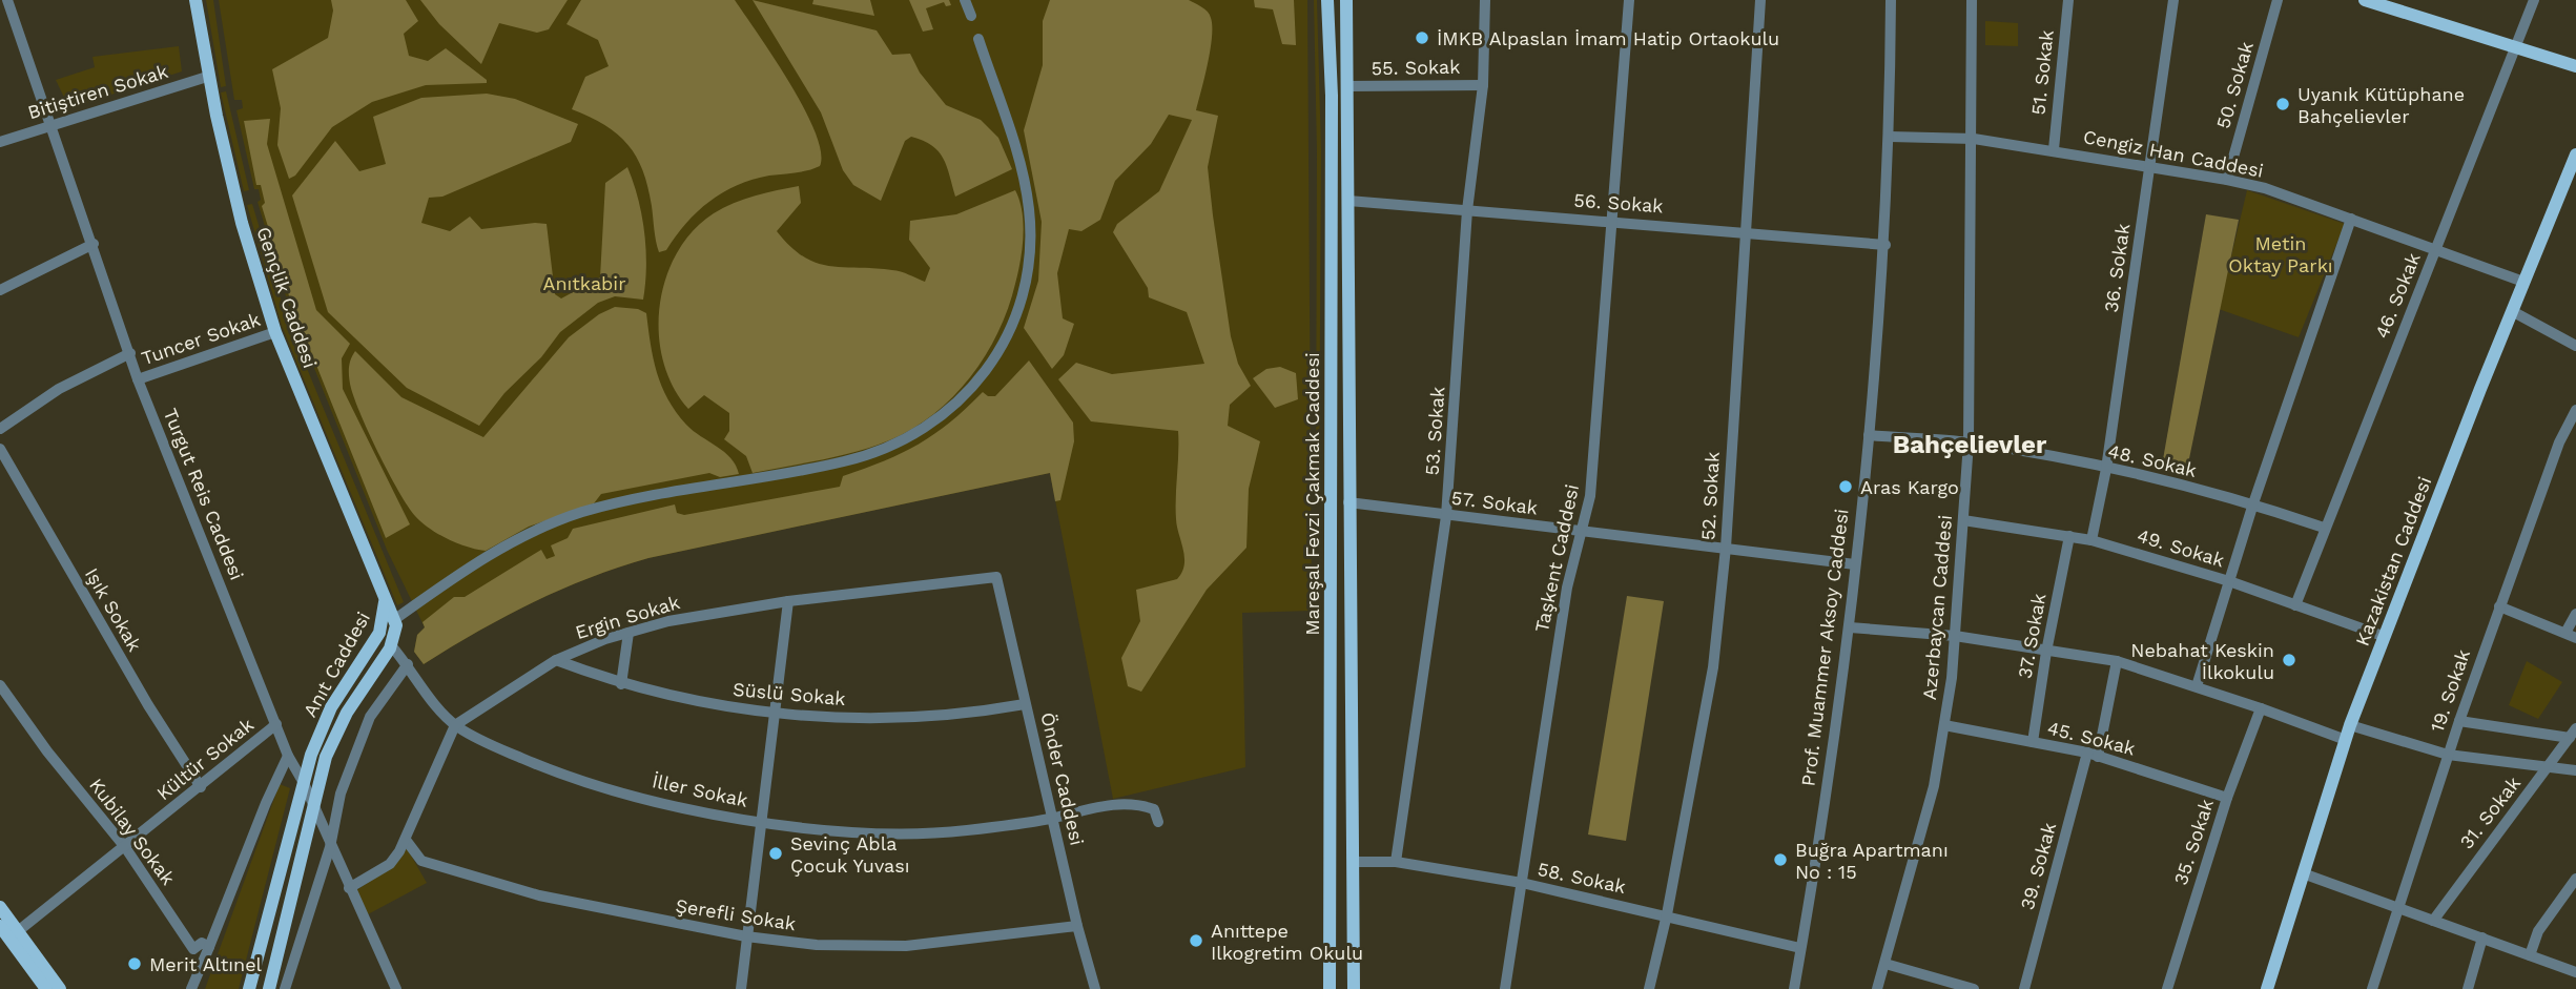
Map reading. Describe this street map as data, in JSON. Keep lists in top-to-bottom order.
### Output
{
  "streets": {
    "main road": [
      "Gençlik Caddesi",
      "Mareşal Fevzi Çakmak Caddesi",
      "Kazakistan Caddesi",
      "Anıt Caddesi"
    ],
    "street": [
      "55. Sokak",
      "51. Sokak",
      "50. Sokak",
      "Bitiştiren Sokak",
      "Cengiz Han Caddesi",
      "56. Sokak",
      "36. Sokak",
      "46. Sokak",
      "Tuncer Sokak",
      "53. Sokak",
      "48. Sokak",
      "Turgut Reis Caddesi",
      "52. Sokak",
      "57. Sokak",
      "49. Sokak",
      "Taşkent Caddesi",
      "Azerbaycan Caddesi",
      "Işık Sokak",
      "Ergin Sokak",
      "37. Sokak",
      "Prof. Muammer Aksoy Caddesi",
      "19. Sokak",
      "Süslü Sokak",
      "45. Sokak",
      "Kültür Sokak",
      "Önder Caddesi",
      "İller Sokak",
      "31. Sokak",
      "Kubilay Sokak",
      "35. Sokak",
      "39. Sokak",
      "58. Sokak",
      "Şerefli Sokak"
    ]
  },
  "crossings": [
    ["55. Sokak", "53. Sokak"],
    ["55. Sokak", "Mareşal Fevzi Çakmak Caddesi"],
    ["51. Sokak", "Cengiz Han Caddesi"],
    ["50. Sokak", "Cengiz Han Caddesi"],
    ["Bitiştiren Sokak", "Gençlik Caddesi"],
    ["Bitiştiren Sokak", "Turgut Reis Caddesi"],
    ["Cengiz Han Caddesi", "36. Sokak"],
    ["Cengiz Han Caddesi", "46. Sokak"],
    ["Cengiz Han Caddesi", "Kazakistan Caddesi"],
    ["Cengiz Han Caddesi", "Azerbaycan Caddesi"],
    ["Cengiz Han Caddesi", "Prof. Muammer Aksoy Caddesi"],
    ["56. Sokak", "53. Sokak"],
    ["56. Sokak", "Mareşal Fevzi Çakmak Caddesi"],
    ["56. Sokak", "52. Sokak"],
    ["56. Sokak", "Taşkent Caddesi"],
    ["56. Sokak", "Prof. Muammer Aksoy Caddesi"],
    ["36. Sokak", "48. Sokak"],
    ["36. Sokak", "49. Sokak"],
    ["46. Sokak", "48. Sokak"],
    ["46. Sokak", "49. Sokak"],
    ["Gençlik Caddesi", "Tuncer Sokak"],
    ["Gençlik Caddesi", "Anıt Caddesi"],
    ["Tuncer Sokak", "Turgut Reis Caddesi"],
    ["53. Sokak", "57. Sokak"],
    ["53. Sokak", "58. Sokak"],
    ["48. Sokak", "Azerbaycan Caddesi"],
    ["48. Sokak", "Prof. Muammer Aksoy Caddesi"],
    ["Turgut Reis Caddesi", "Anıt Caddesi"],
    ["Turgut Reis Caddesi", "Kültür Sokak"],
    ["Mareşal Fevzi Çakmak Caddesi", "57. Sokak"],
    ["Mareşal Fevzi Çakmak Caddesi", "58. Sokak"],
    ["52. Sokak", "57. Sokak"],
    ["52. Sokak", "58. Sokak"],
    ["57. Sokak", "Taşkent Caddesi"],
    ["57. Sokak", "Prof. Muammer Aksoy Caddesi"],
    ["49. Sokak", "Kazakistan Caddesi"],
    ["49. Sokak", "Azerbaycan Caddesi"],
    ["49. Sokak", "37. Sokak"],
    ["Taşkent Caddesi", "58. Sokak"],
    ["Azerbaycan Caddesi", "45. Sokak"],
    ["Işık Sokak", "Kültür Sokak"],
    ["Ergin Sokak", "Süslü Sokak"],
    ["Ergin Sokak", "Önder Caddesi"],
    ["Ergin Sokak", "İller Sokak"],
    ["37. Sokak", "45. Sokak"],
    ["Prof. Muammer Aksoy Caddesi", "58. Sokak"],
    ["Anıt Caddesi", "İller Sokak"],
    ["Süslü Sokak", "Önder Caddesi"],
    ["45. Sokak", "35. Sokak"],
    ["45. Sokak", "39. Sokak"],
    ["Kültür Sokak", "Kubilay Sokak"],
    ["Önder Caddesi", "İller Sokak"],
    ["Önder Caddesi", "Şerefli Sokak"]
  ],
  "districts": ["Bahçelievler"],
  "parks": ["Metin Oktay Parkı", "Anıtkabir"],
  "places": [
    "İMKB Alpaslan İmam Hatip Ortaokulu",
    "Uyanık Kütüphane Bahçelievler",
    "Aras Kargo",
    "Nebahat Keskin İlkokulu",
    "Sevinç Abla Çocuk Yuvası",
    "Buğra Apartmanı No : 15",
    "Anıttepe Ilkogretim Okulu",
    "Merit Altınel"
  ]
}
